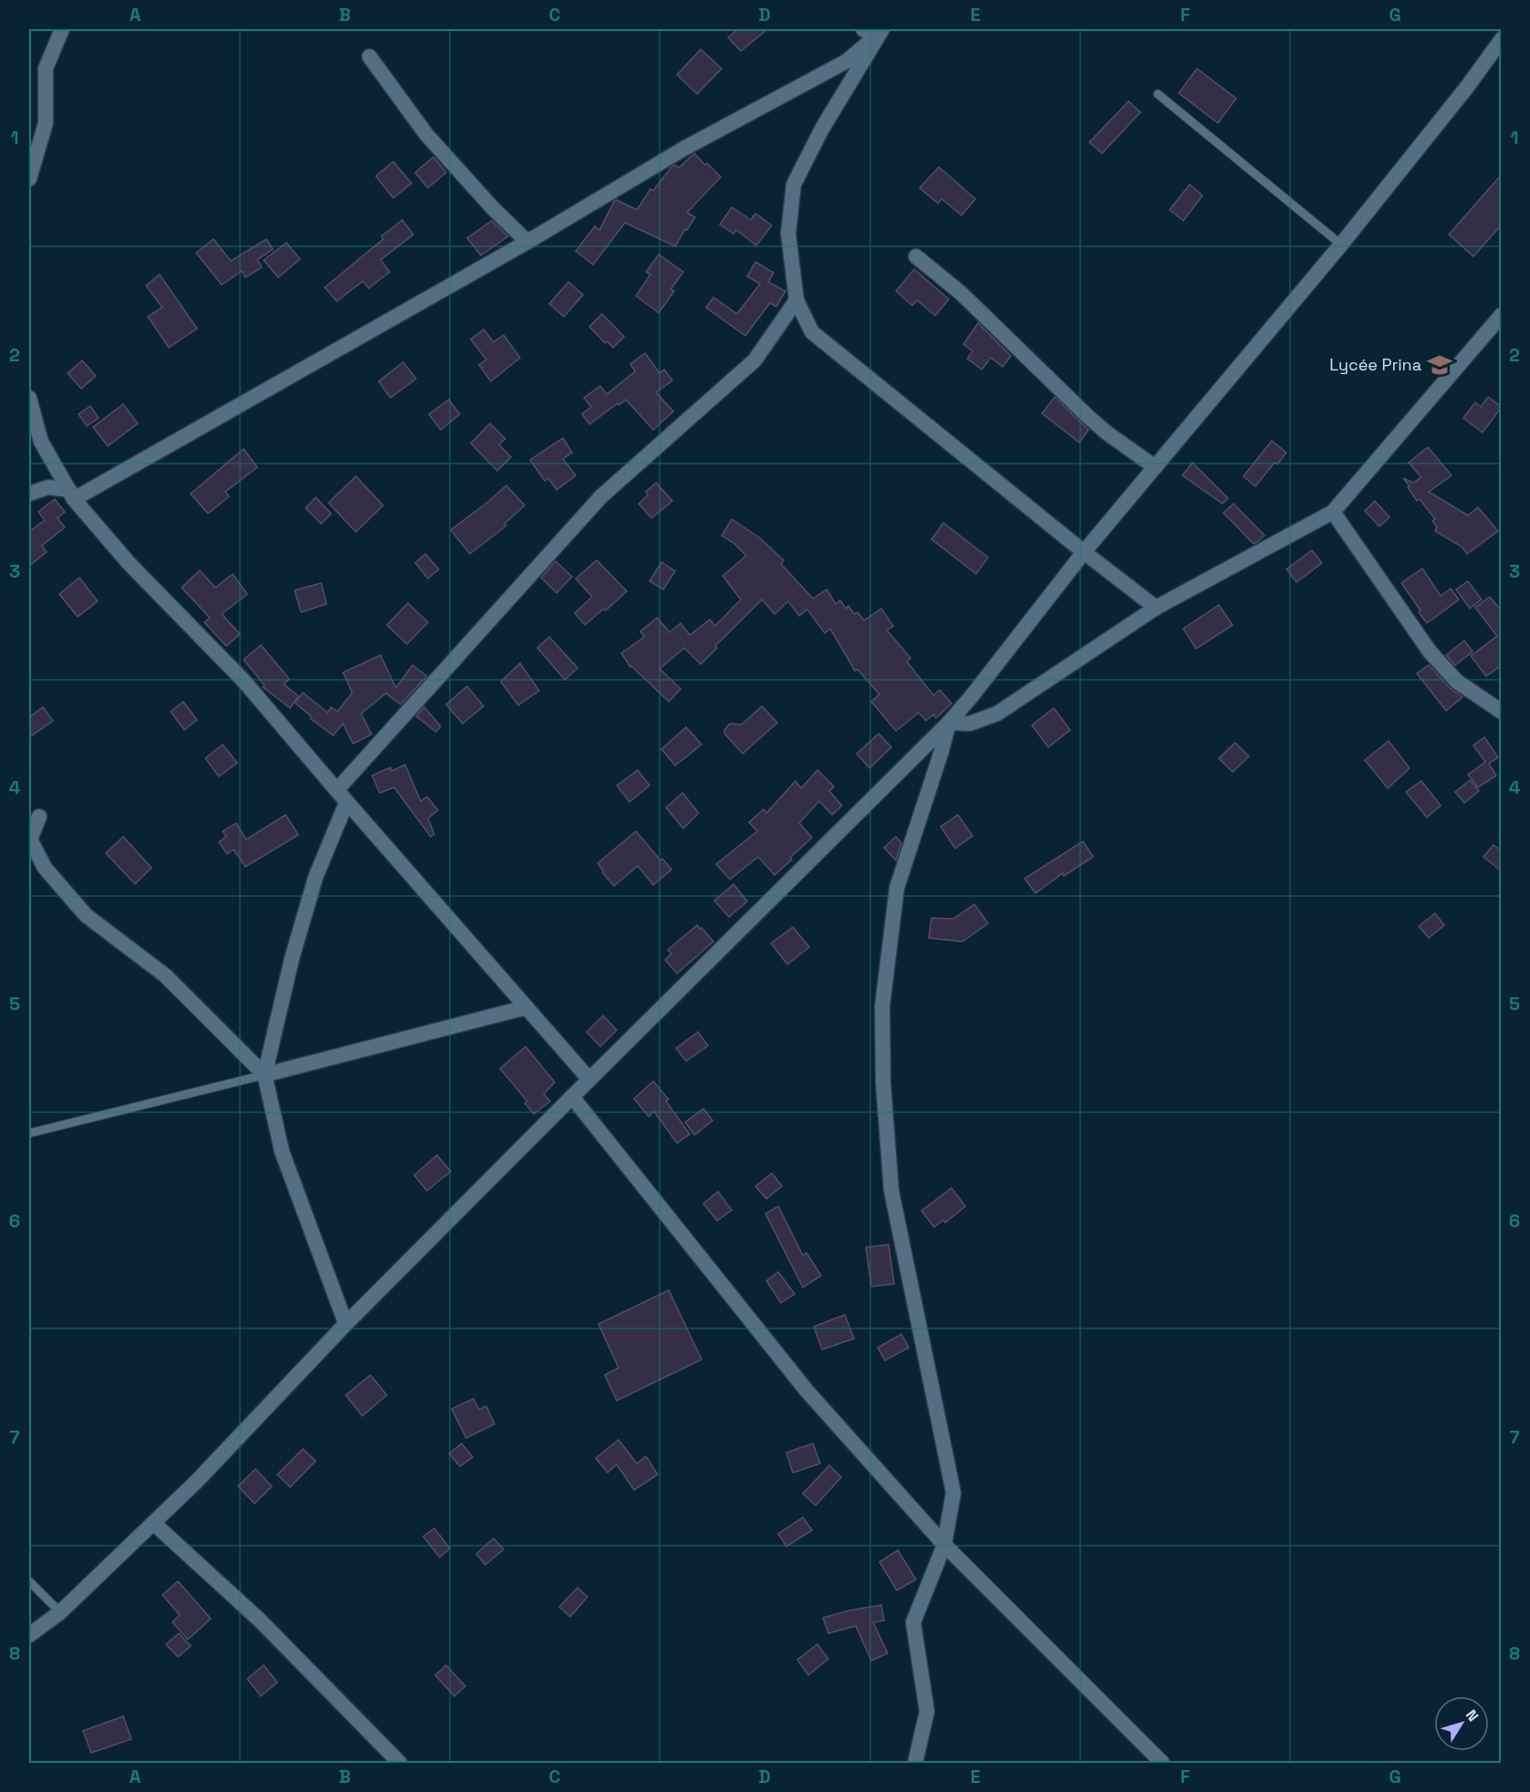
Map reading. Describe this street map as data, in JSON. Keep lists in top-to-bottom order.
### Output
{
  "places": {
    "school or university": ["Lycée Prina"]
  },
  "north": "top right",
  "grid": {
    "columns": [
      "A",
      "B",
      "C",
      "D",
      "E",
      "F",
      "G"
    ],
    "rows": [
      "1",
      "2",
      "3",
      "4",
      "5",
      "6",
      "7",
      "8"
    ]
  }
}
